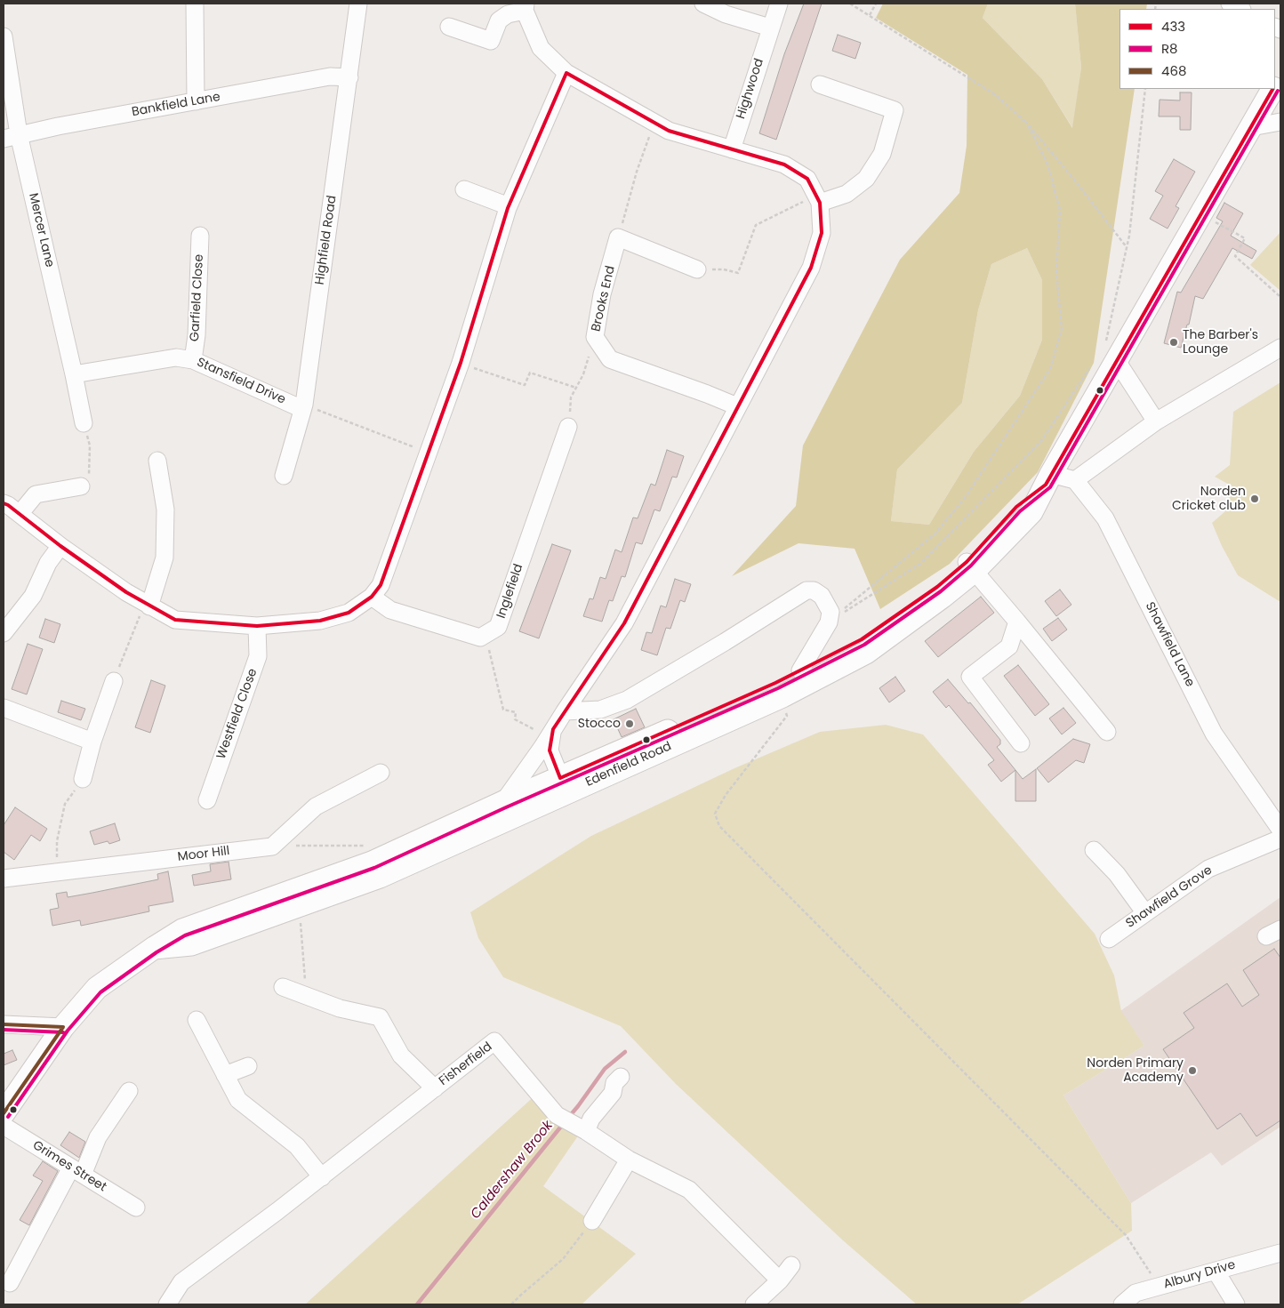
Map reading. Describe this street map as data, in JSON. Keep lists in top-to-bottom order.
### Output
{
  "streets": {
    "main road": ["Edenfield Road"],
    "street": [
      "Highwood",
      "Bankfield Lane",
      "Mercer Lane",
      "Highfield Road",
      "Garfield Close",
      "Brooks End",
      "Stansfield Drive",
      "Inglefield",
      "Shawfield Lane",
      "Westfield Close",
      "Moor Hill",
      "Shawfield Grove",
      "Fisherfield",
      "Grimes Street",
      "Albury Drive"
    ]
  },
  "crossings": [
    ["Bankfield Lane", "Mercer Lane"],
    ["Bankfield Lane", "Highfield Road"],
    ["Mercer Lane", "Stansfield Drive"],
    ["Highfield Road", "Stansfield Drive"],
    ["Garfield Close", "Stansfield Drive"]
  ],
  "water": ["Caldershaw Brook"],
  "places": [
    "The Barber's Lounge",
    "Norden Cricket club",
    "Stocco",
    "Norden Primary Academy"
  ],
  "lines": ["transit line 433", "transit line R8", "transit line 468"],
  "legend": ["433", "R8", "468"]
}
